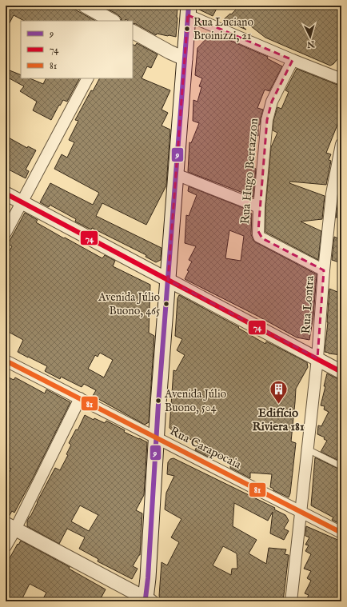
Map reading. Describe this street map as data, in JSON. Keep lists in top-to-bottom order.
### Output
{
  "streets": {
    "street": ["Rua Hugo Bertazzon", "Rua Lontra", "Rua Carapocaia"]
  },
  "crossings": [
    ["Rua Hugo Bertazzon", "Rua Lontra"],
    ["Rua Lontra", "Rua Carapocaia"]
  ],
  "places": {
    "other": ["Rua Luciano Broinizzi, 21", "Avenida Júlio Buono, 465", "Avenida Júlio Buono, 504"],
    "building": ["Edifício Riviera 181"]
  },
  "lines": ["transit line 9", "transit line 74", "transit line 81"],
  "legend": ["9", "74", "81"],
  "north": "bottom"
}
